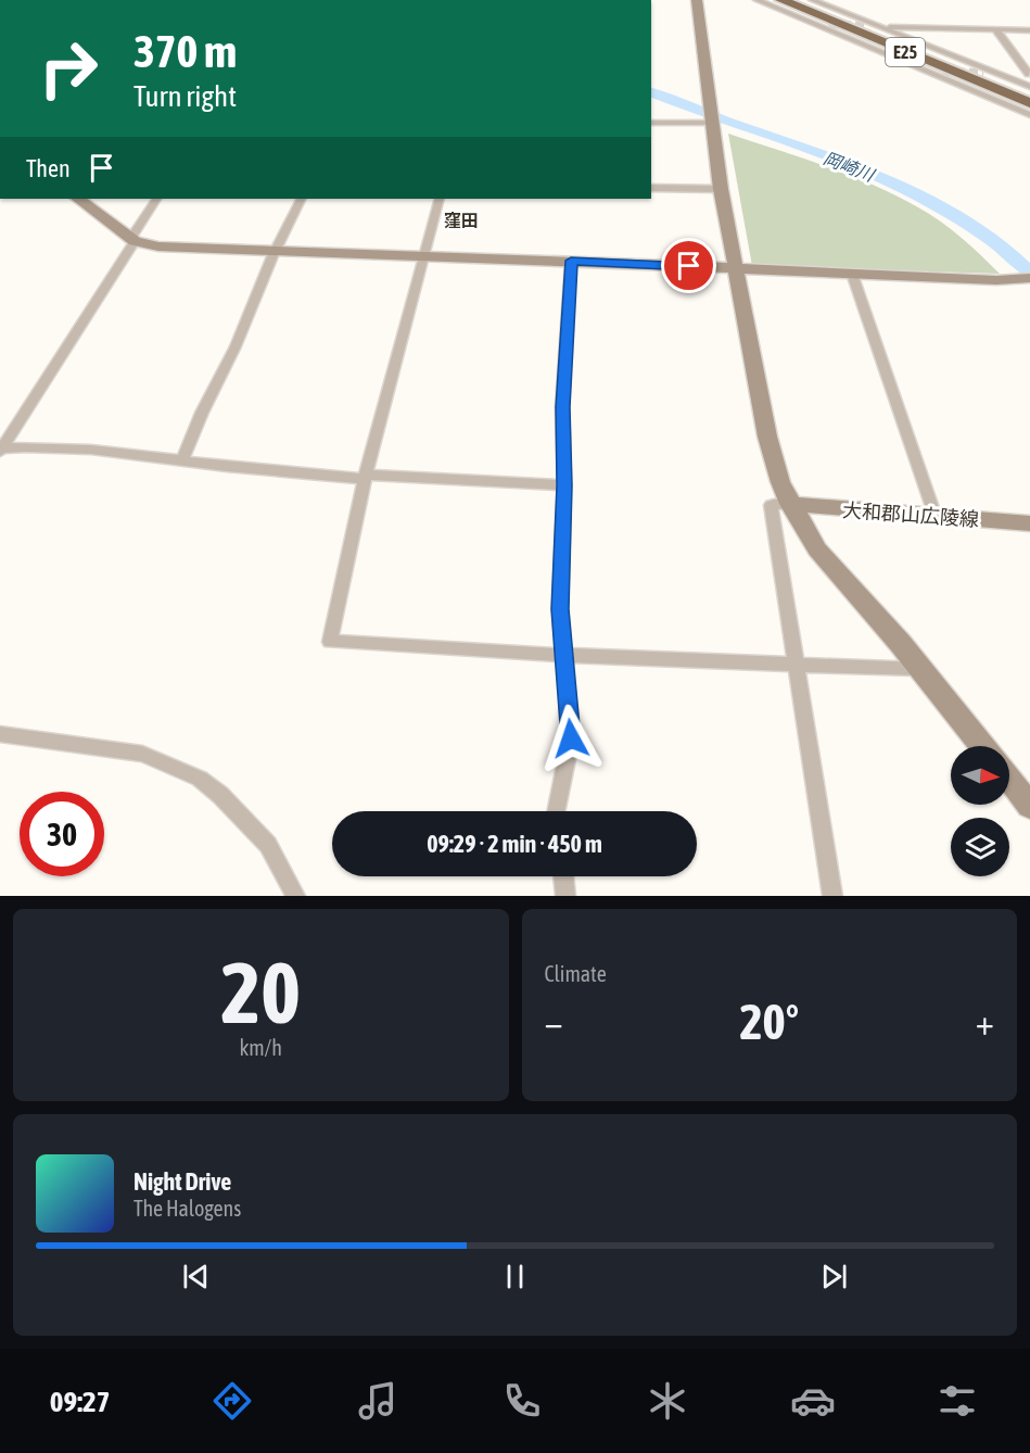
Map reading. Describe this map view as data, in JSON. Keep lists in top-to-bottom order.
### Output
{
  "streets": {
    "highway": ["E25"],
    "street": ["大和郡山広陵線"]
  },
  "districts": ["窪田"],
  "water": ["岡崎川"],
  "north": "right",
  "page": {
    "turn": ["370 m", "Turn right"],
    "then": "Then",
    "limit": "30",
    "trip": "09:29 · 2 min · 450 m",
    "tile": [
      ["20", "km/h"],
      "Climate"
    ],
    "heat": ["−", "20°", "+"],
    "song": ["Night Drive", "The Halogens"],
    "tabs": "09:27"
  }
}
